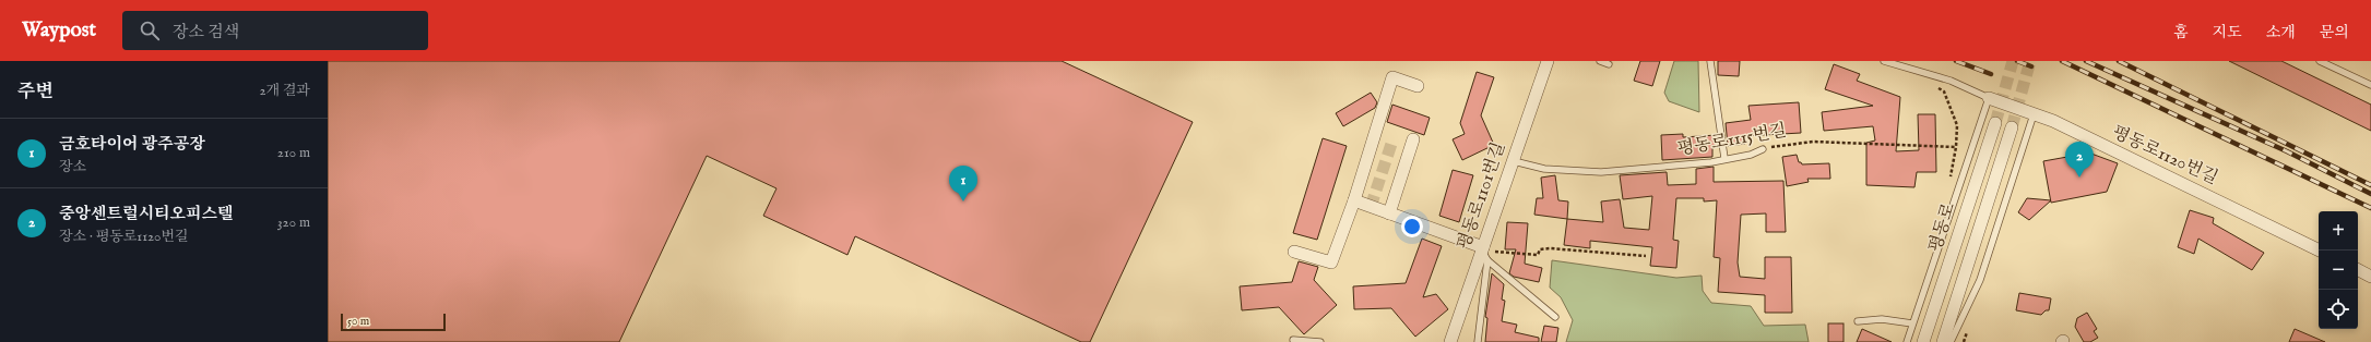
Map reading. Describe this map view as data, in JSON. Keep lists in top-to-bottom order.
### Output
{
  "streets": {
    "street": ["평동로1120번길", "평동로1101번길", "평동로"],
    "lane": ["평동로1115번길"]
  },
  "crossings": [
    ["평동로1115번길", "평동로1101번길"]
  ],
  "scale_bar": "50 m",
  "page": {
    "header": "Waypost",
    "search": "장소 검색",
    "nav": [
      "홈",
      "지도",
      "소개",
      "문의"
    ],
    "heading": ["주변", "2개 결과"],
    "list": [
      {
        "mark": "1",
        "name": "금호타이어 광주공장",
        "note": "장소",
        "value": "210 m"
      },
      {
        "mark": "2",
        "name": "중앙센트럴시티오피스텔",
        "note": "장소 · 평동로1120번길",
        "value": "320 m"
      }
    ],
    "pins": ["2", "1"],
    "map_buttons": ["+", "−"],
    "scale": "50 m"
  }
}
